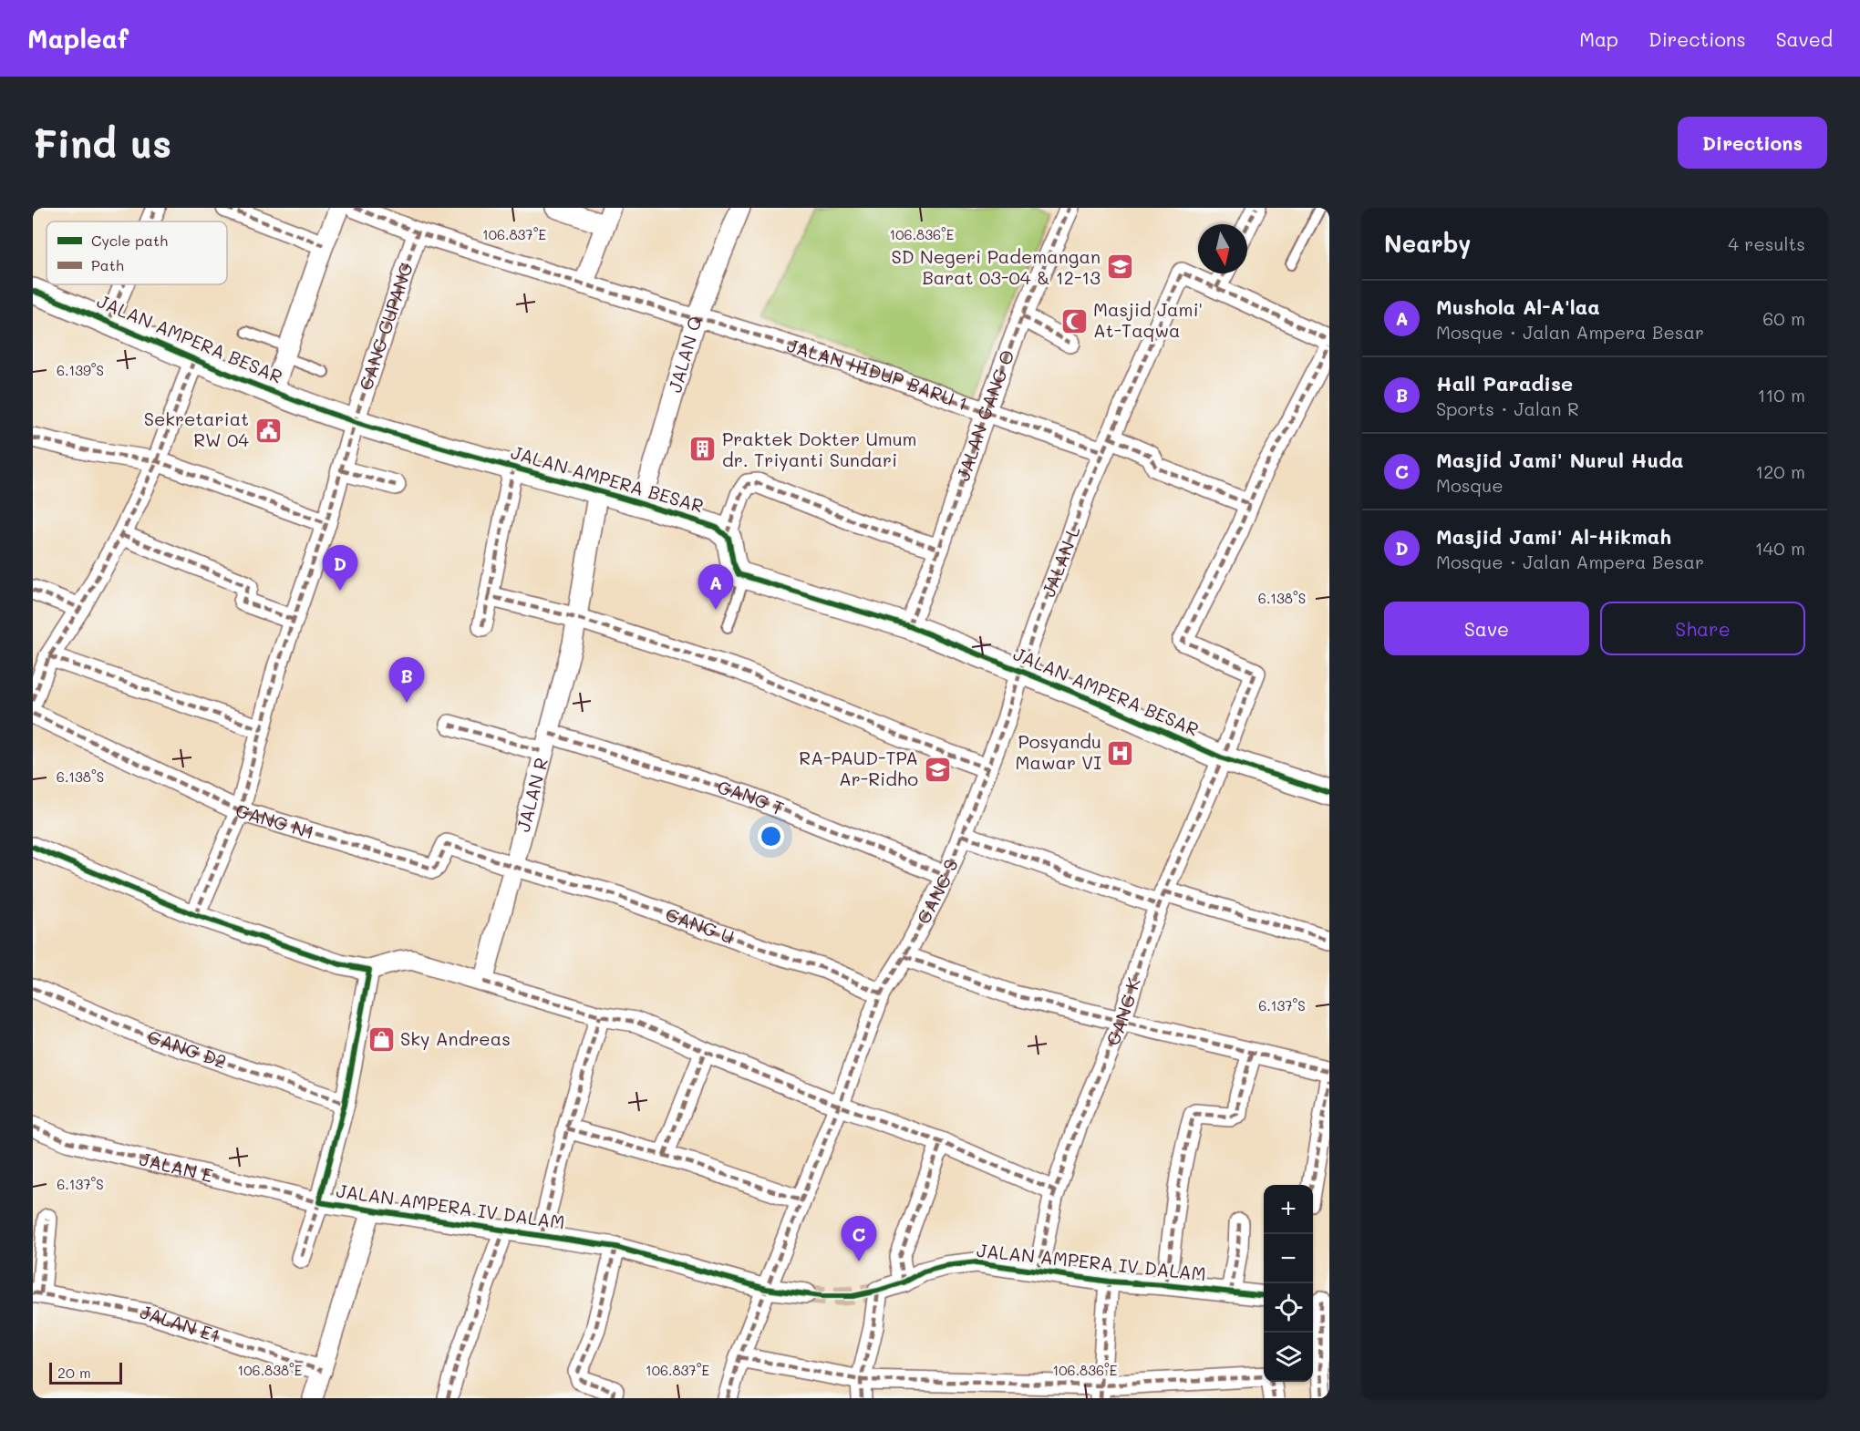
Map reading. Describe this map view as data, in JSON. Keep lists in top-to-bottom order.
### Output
{
  "streets": {
    "street": [
      "GANG CUPANG",
      "JALAN AMPERA BESAR",
      "JALAN Q",
      "JALAN HIDUP BARU 1",
      "JALAN GANG O",
      "JALAN L",
      "JALAN R",
      "GANG T",
      "GANG N1",
      "GANG S",
      "GANG U",
      "GANG K",
      "GANG D2",
      "JALAN E",
      "JALAN AMPERA IV DALAM",
      "JALAN E1"
    ]
  },
  "crossings": [
    ["GANG CUPANG", "JALAN AMPERA BESAR"],
    ["GANG CUPANG", "JALAN HIDUP BARU 1"],
    ["GANG CUPANG", "GANG N1"],
    ["JALAN AMPERA BESAR", "JALAN Q"],
    ["JALAN AMPERA BESAR", "JALAN GANG O"],
    ["JALAN AMPERA BESAR", "JALAN L"],
    ["JALAN AMPERA BESAR", "JALAN R"],
    ["JALAN AMPERA BESAR", "GANG S"],
    ["JALAN AMPERA BESAR", "GANG K"],
    ["JALAN Q", "JALAN HIDUP BARU 1"],
    ["JALAN HIDUP BARU 1", "JALAN GANG O"],
    ["JALAN HIDUP BARU 1", "JALAN L"],
    ["JALAN L", "GANG S"],
    ["JALAN R", "GANG T"],
    ["JALAN R", "GANG N1"],
    ["JALAN R", "GANG U"],
    ["GANG T", "GANG S"],
    ["GANG N1", "GANG U"],
    ["GANG S", "GANG U"],
    ["GANG S", "JALAN AMPERA IV DALAM"],
    ["GANG K", "JALAN AMPERA IV DALAM"],
    ["GANG D2", "JALAN AMPERA IV DALAM"],
    ["JALAN E", "JALAN AMPERA IV DALAM"]
  ],
  "places": {
    "school or university": ["SD Negeri Pademangan Barat 03-04 & 12-13", "RA-PAUD-TPA Ar-Ridho"],
    "mosque": ["Masjid Jami' At-Taqwa"],
    "public building": ["Sekretariat RW 04"],
    "building": ["Praktek Dokter Umum dr. Triyanti Sundari"],
    "hospital": ["Posyandu Mawar VI"],
    "shop": ["Sky Andreas"]
  },
  "legend": ["Cycle path", "Path"],
  "scale_bar": "20 m",
  "north": "bottom",
  "page": {
    "header": "Mapleaf",
    "nav": ["Map", "Directions", "Saved"],
    "buttons": [
      "Directions",
      ["Save", "Share"]
    ],
    "title": "Find us",
    "heading": ["Nearby", "4 results"],
    "list": [
      {
        "mark": "A",
        "name": "Mushola Al-A'laa",
        "note": "Mosque · Jalan Ampera Besar",
        "value": "60 m"
      },
      {
        "mark": "B",
        "name": "Hall Paradise",
        "note": "Sports · Jalan R",
        "value": "110 m"
      },
      {
        "mark": "C",
        "name": "Masjid Jami' Nurul Huda",
        "note": "Mosque",
        "value": "120 m"
      },
      {
        "mark": "D",
        "name": "Masjid Jami' Al-Hikmah",
        "note": "Mosque · Jalan Ampera Besar",
        "value": "140 m"
      }
    ],
    "pins": [
      "D",
      "A",
      "B",
      "C"
    ],
    "map_buttons": ["+", "−"],
    "scale": "20 m"
  },
  "coordinates": [
    "106.837°E",
    "106.836°E",
    "6.139°S",
    "6.138°S",
    "6.137°S",
    "106.838°E"
  ]
}
